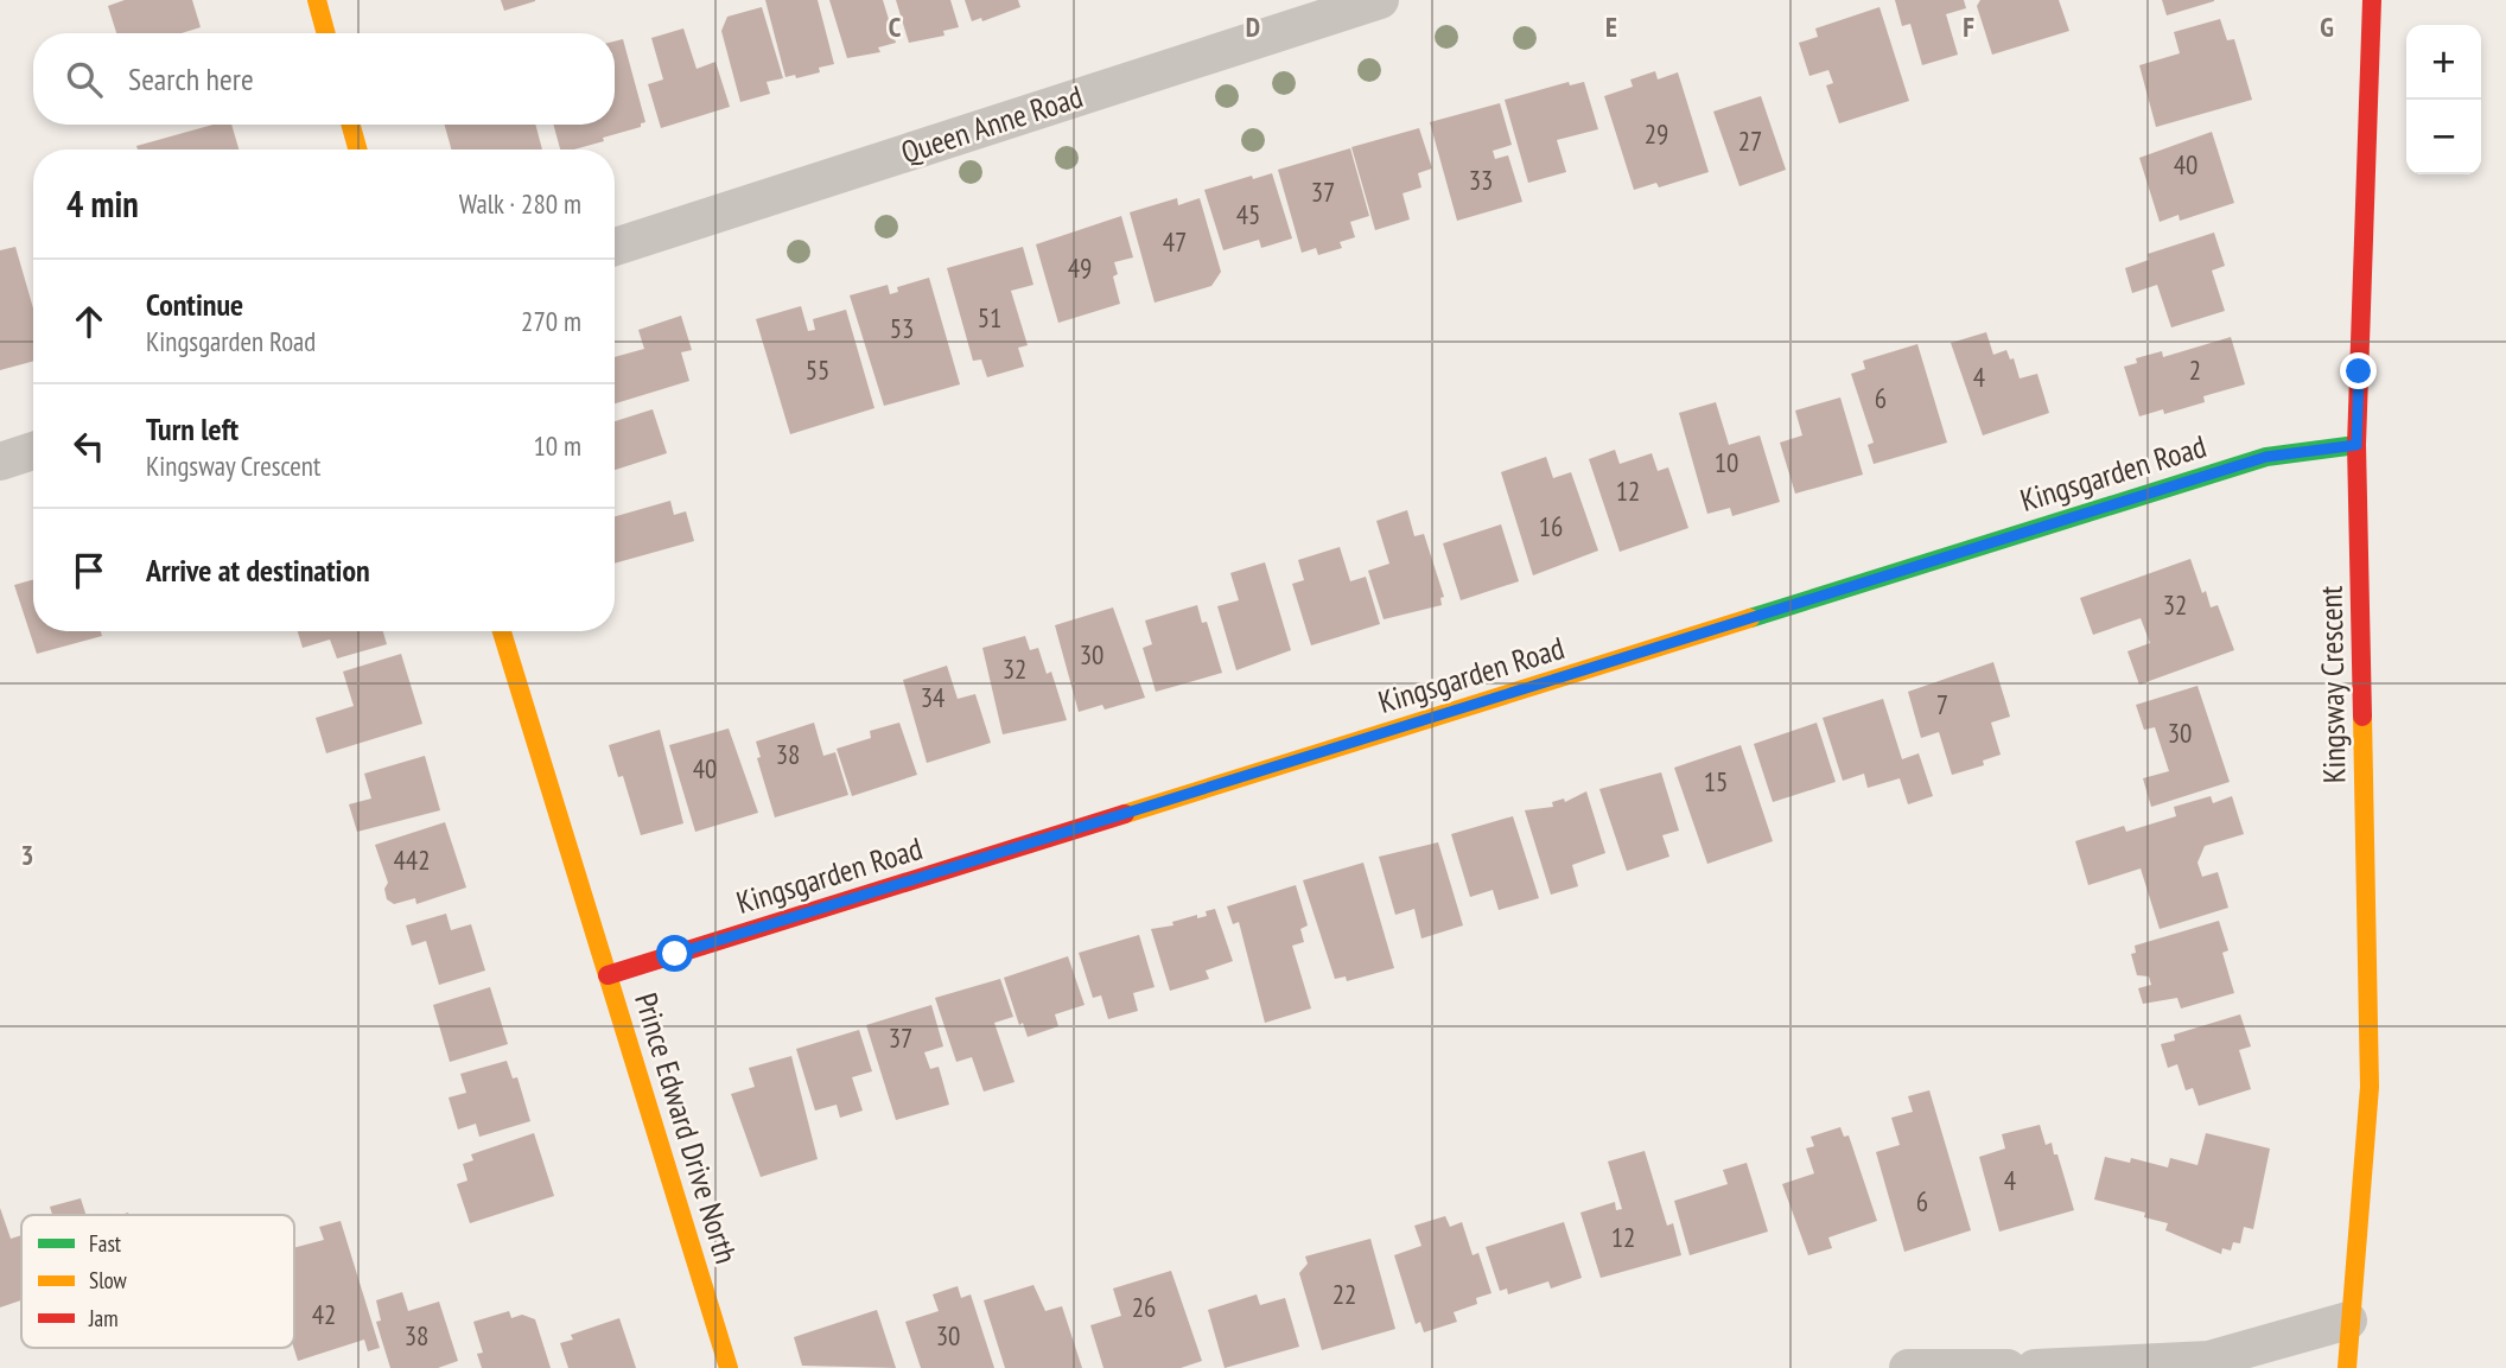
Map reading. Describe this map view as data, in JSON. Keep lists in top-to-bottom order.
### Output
{
  "streets": {
    "street": [
      "Queen Anne Road",
      "Kingsgarden Road",
      "Kingsway Crescent",
      "Prince Edward Drive North"
    ]
  },
  "crossings": [
    ["Kingsgarden Road", "Kingsway Crescent"],
    ["Kingsgarden Road", "Prince Edward Drive North"]
  ],
  "house_numbers": [
    "29",
    "27",
    "40",
    "33",
    "37",
    "45",
    "47",
    "49",
    "51",
    "53",
    "55",
    "2",
    "4",
    "6",
    "10",
    "12",
    "16",
    "32",
    "30",
    "32",
    "34",
    "7",
    "30",
    "38",
    "40",
    "15",
    "442",
    "37",
    "4",
    "6",
    "12",
    "22",
    "26",
    "42",
    "38",
    "30"
  ],
  "legend": ["Fast", "Slow", "Jam"],
  "page": {
    "map_buttons": ["+", "−"],
    "search": "Search here",
    "heading": ["4 min", "Walk · 280 m"],
    "list": [
      ["Continue", "Kingsgarden Road", "270 m"],
      ["Turn left", "Kingsway Crescent", "10 m"],
      "Arrive at destination"
    ]
  },
  "grid": {
    "columns": [
      "C",
      "D",
      "E",
      "F",
      "G"
    ],
    "rows": ["3"]
  }
}
